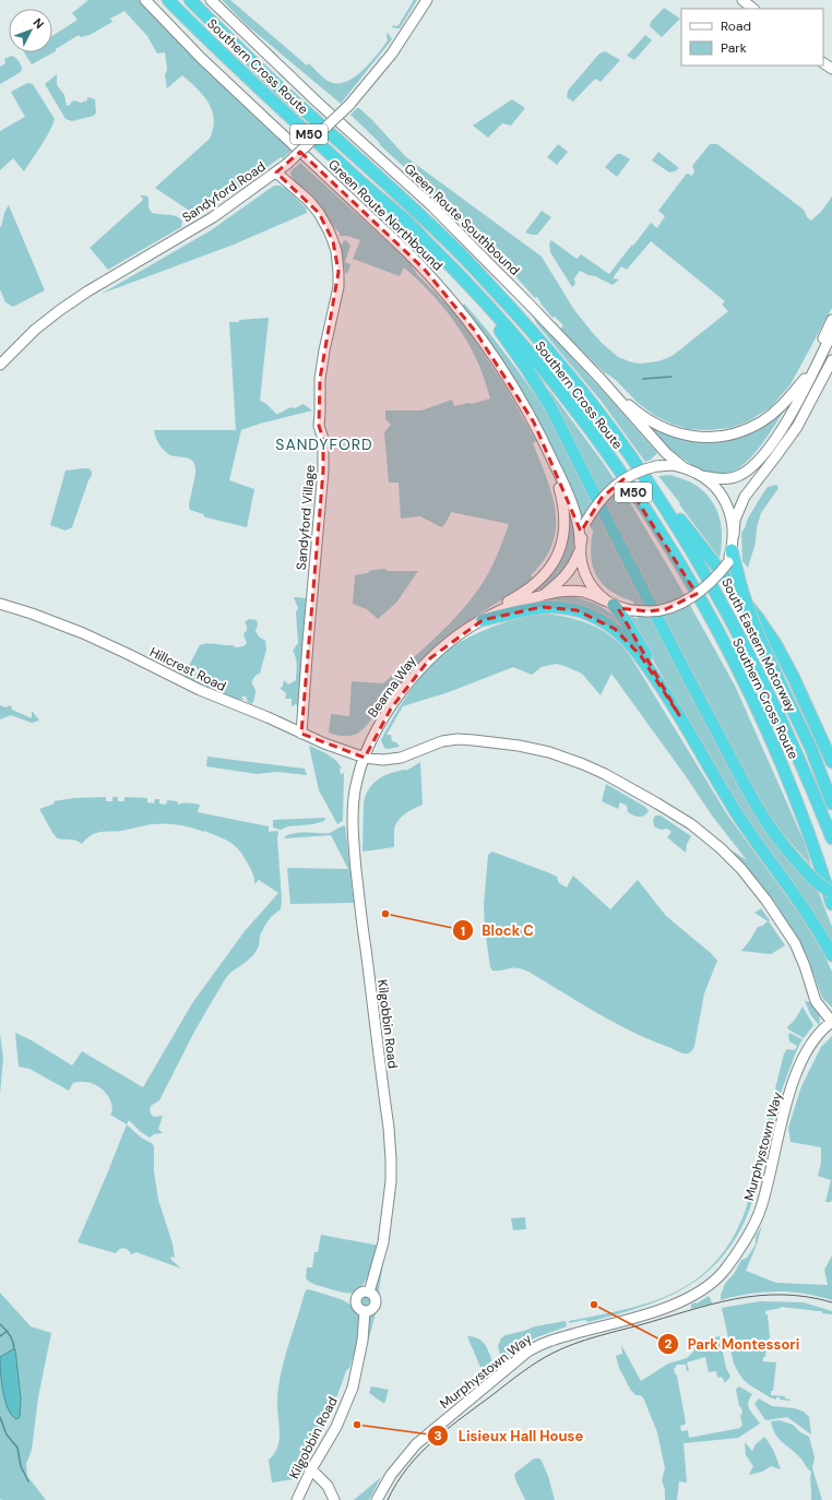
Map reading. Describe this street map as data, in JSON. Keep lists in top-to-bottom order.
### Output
{
  "streets": {
    "highway": ["Southern Cross Route", "M50", "South Eastern Motorway"],
    "main road": [
      "Sandyford Road",
      "Green Route Northbound",
      "Green Route Southbound",
      "Sandyford Village",
      "Hillcrest Road",
      "Bearna Way",
      "Kilgobbin Road",
      "Murphystown Way"
    ]
  },
  "crossings": [
    ["Southern Cross Route", "South Eastern Motorway"],
    ["Sandyford Road", "Sandyford Village"],
    ["Green Route Northbound", "Green Route Southbound"],
    ["Green Route Northbound", "Bearna Way"],
    ["Green Route Southbound", "Bearna Way"],
    ["Sandyford Village", "Hillcrest Road"],
    ["Hillcrest Road", "Bearna Way"],
    ["Hillcrest Road", "Kilgobbin Road"],
    ["Hillcrest Road", "Murphystown Way"],
    ["Bearna Way", "Kilgobbin Road"]
  ],
  "districts": ["SANDYFORD"],
  "places": ["Block C", "Park Montessori", "Lisieux Hall House"],
  "legend": ["Road", "Park"],
  "north": "top right"
}
